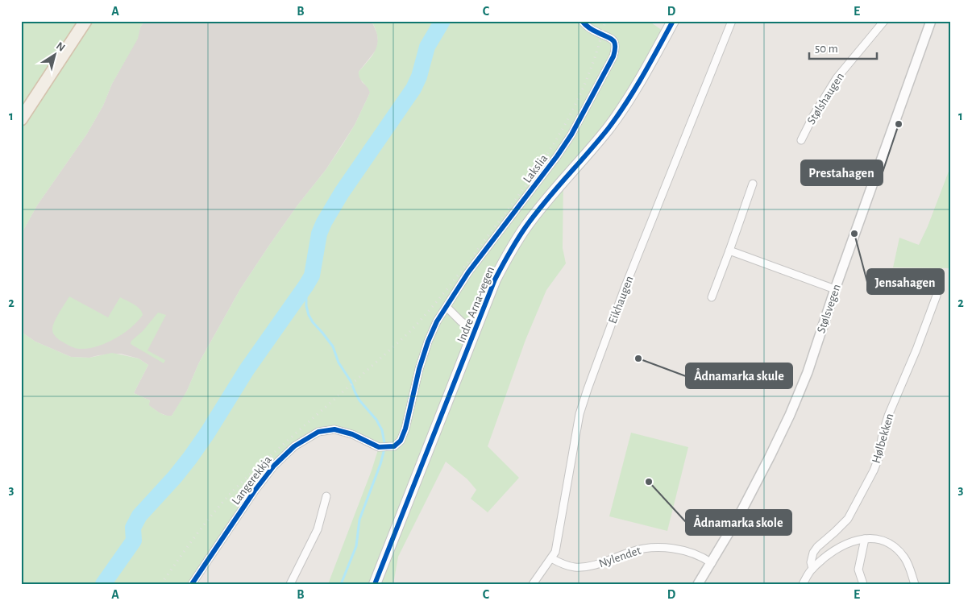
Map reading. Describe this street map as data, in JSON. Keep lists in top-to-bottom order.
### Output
{
  "streets": {
    "main road": ["Indre Arna-vegen"],
    "street": [
      "Stølshaugen",
      "Lakslia",
      "Eikhaugen",
      "Stølsvegen",
      "Hølbekken",
      "Langerekkja",
      "Nylendet"
    ]
  },
  "crossings": [
    ["Lakslia", "Langerekkja"],
    ["Eikhaugen", "Nylendet"],
    ["Stølsvegen", "Nylendet"]
  ],
  "places": [
    "Prestahagen",
    "Jensahagen",
    "Ådnamarka skule",
    "Ådnamarka skole"
  ],
  "scale_bar": "50 m",
  "north": "top right",
  "grid": {
    "columns": [
      "A",
      "B",
      "C",
      "D",
      "E"
    ],
    "rows": ["1", "2", "3"]
  }
}
